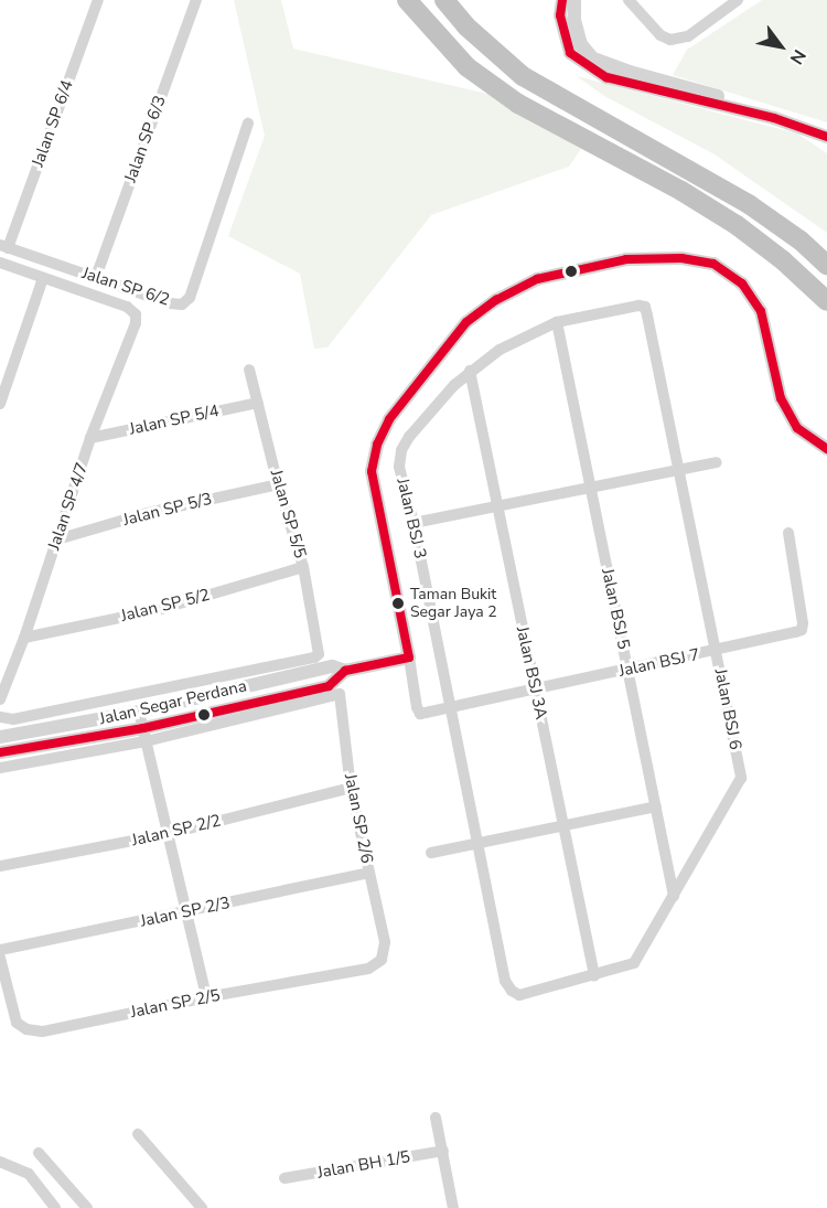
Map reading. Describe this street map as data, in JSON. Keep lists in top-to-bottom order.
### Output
{
  "streets": {
    "street": [
      "Jalan SP 6/4",
      "Jalan SP 6/3",
      "Jalan SP 6/2",
      "Jalan SP 5/4",
      "Jalan SP 4/7",
      "Jalan SP 5/3",
      "Jalan SP 5/5",
      "Jalan BSJ 3",
      "Jalan SP 5/2",
      "Jalan BSJ 5",
      "Jalan BSJ 7",
      "Jalan BSJ 3A",
      "Jalan Segar Perdana",
      "Jalan BSJ 6",
      "Jalan SP 2/6",
      "Jalan SP 2/2",
      "Jalan SP 2/3",
      "Jalan SP 2/5",
      "Jalan BH 1/5"
    ]
  },
  "crossings": [
    ["Jalan SP 6/4", "Jalan SP 6/2"],
    ["Jalan SP 6/3", "Jalan SP 6/2"],
    ["Jalan SP 5/4", "Jalan SP 4/7"],
    ["Jalan SP 5/4", "Jalan SP 5/5"],
    ["Jalan SP 4/7", "Jalan SP 5/3"],
    ["Jalan SP 4/7", "Jalan SP 5/2"],
    ["Jalan SP 5/3", "Jalan SP 5/5"],
    ["Jalan SP 5/5", "Jalan SP 5/2"],
    ["Jalan BSJ 3", "Jalan BSJ 5"],
    ["Jalan BSJ 3", "Jalan BSJ 7"],
    ["Jalan BSJ 3", "Jalan BSJ 3A"],
    ["Jalan BSJ 3", "Jalan BSJ 6"],
    ["Jalan BSJ 5", "Jalan BSJ 7"],
    ["Jalan BSJ 5", "Jalan BSJ 6"],
    ["Jalan BSJ 7", "Jalan BSJ 3A"],
    ["Jalan BSJ 7", "Jalan Segar Perdana"],
    ["Jalan BSJ 7", "Jalan BSJ 6"],
    ["Jalan BSJ 3A", "Jalan BSJ 6"],
    ["Jalan Segar Perdana", "Jalan SP 2/6"],
    ["Jalan SP 2/6", "Jalan SP 2/2"],
    ["Jalan SP 2/6", "Jalan SP 2/3"],
    ["Jalan SP 2/6", "Jalan SP 2/5"]
  ],
  "places": ["Taman Bukit Segar Jaya 2"],
  "north": "bottom right"
}
